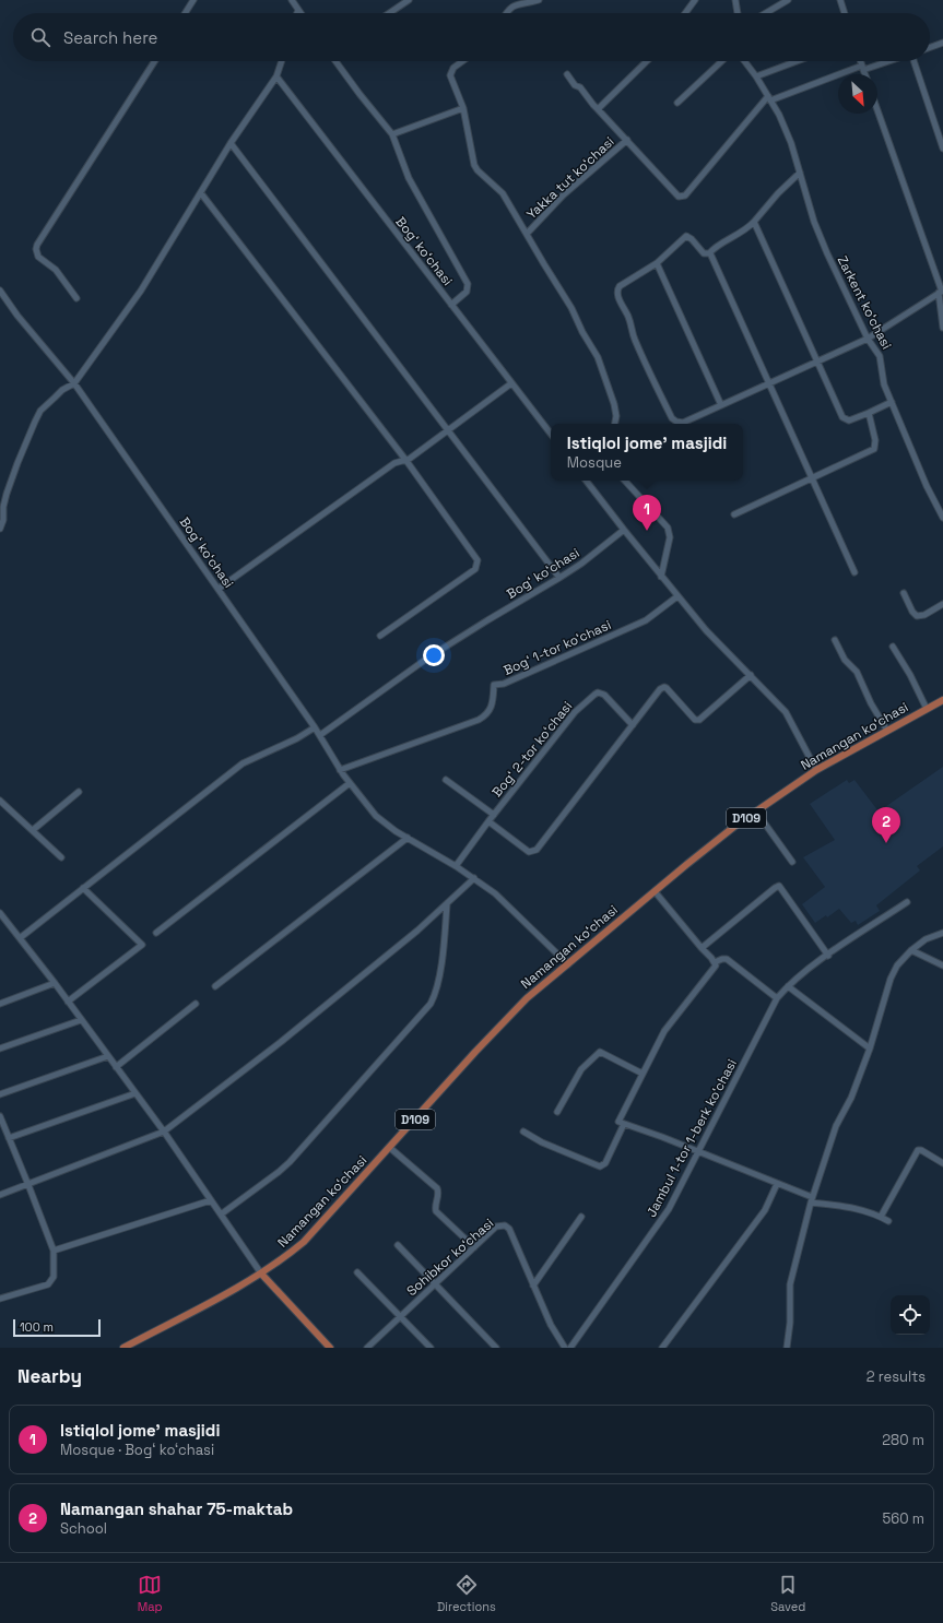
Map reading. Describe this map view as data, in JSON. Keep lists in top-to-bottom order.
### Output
{
  "streets": {
    "main road": ["Namangan koʻchasi", "D109"],
    "street": [
      "Yakka tut koʻchasi",
      "Bogʻ koʻchasi",
      "Zarkent koʻchasi",
      "Bogʻ 1-tor koʻchasi",
      "Bogʻ 2-tor koʻchasi",
      "Jambul 1-tor 1-berk koʻchasi",
      "Sohibkor koʻchasi"
    ]
  },
  "crossings": [
    ["Bogʻ koʻchasi", "Bogʻ 1-tor koʻchasi"],
    ["Bogʻ koʻchasi", "Namangan koʻchasi"],
    ["Bogʻ koʻchasi", "Bogʻ 2-tor koʻchasi"],
    ["Namangan koʻchasi", "D109"]
  ],
  "scale_bar": "100 m",
  "north": "bottom right",
  "page": {
    "search": "Search here",
    "popup": ["Istiqlol jome’ masjidi", "Mosque"],
    "pins": ["1", "2"],
    "scale": "100 m",
    "heading": ["Nearby", "2 results"],
    "list": [
      {
        "mark": "1",
        "name": "Istiqlol jome’ masjidi",
        "note": "Mosque · Bogʻ koʻchasi",
        "value": "280 m"
      },
      {
        "mark": "2",
        "name": "Namangan shahar 75-maktab",
        "note": "School",
        "value": "560 m"
      }
    ],
    "nav": ["Map", "Directions", "Saved"]
  }
}
